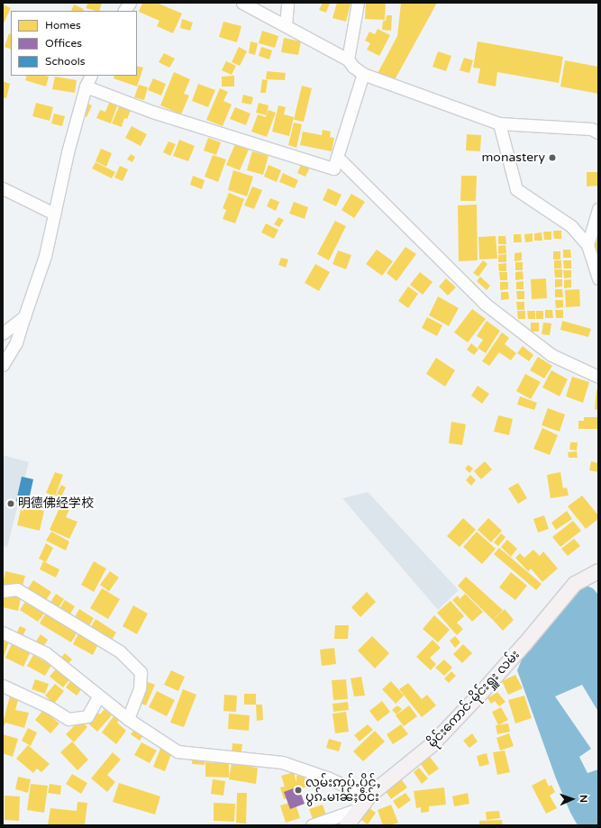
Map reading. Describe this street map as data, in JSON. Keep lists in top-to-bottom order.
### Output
{
  "streets": {
    "main road": ["မိုင်းကောင်-မိုင်းရှူး လမ်း"]
  },
  "places": ["monastery", "明德佛经学校", "လုမ်းဢုပ်ႉပိူင်ႇ ပွၵ်ႉမၢၼ်ႈဝဵင်း"],
  "legend": ["Homes", "Offices", "Schools"],
  "north": "right"
}
